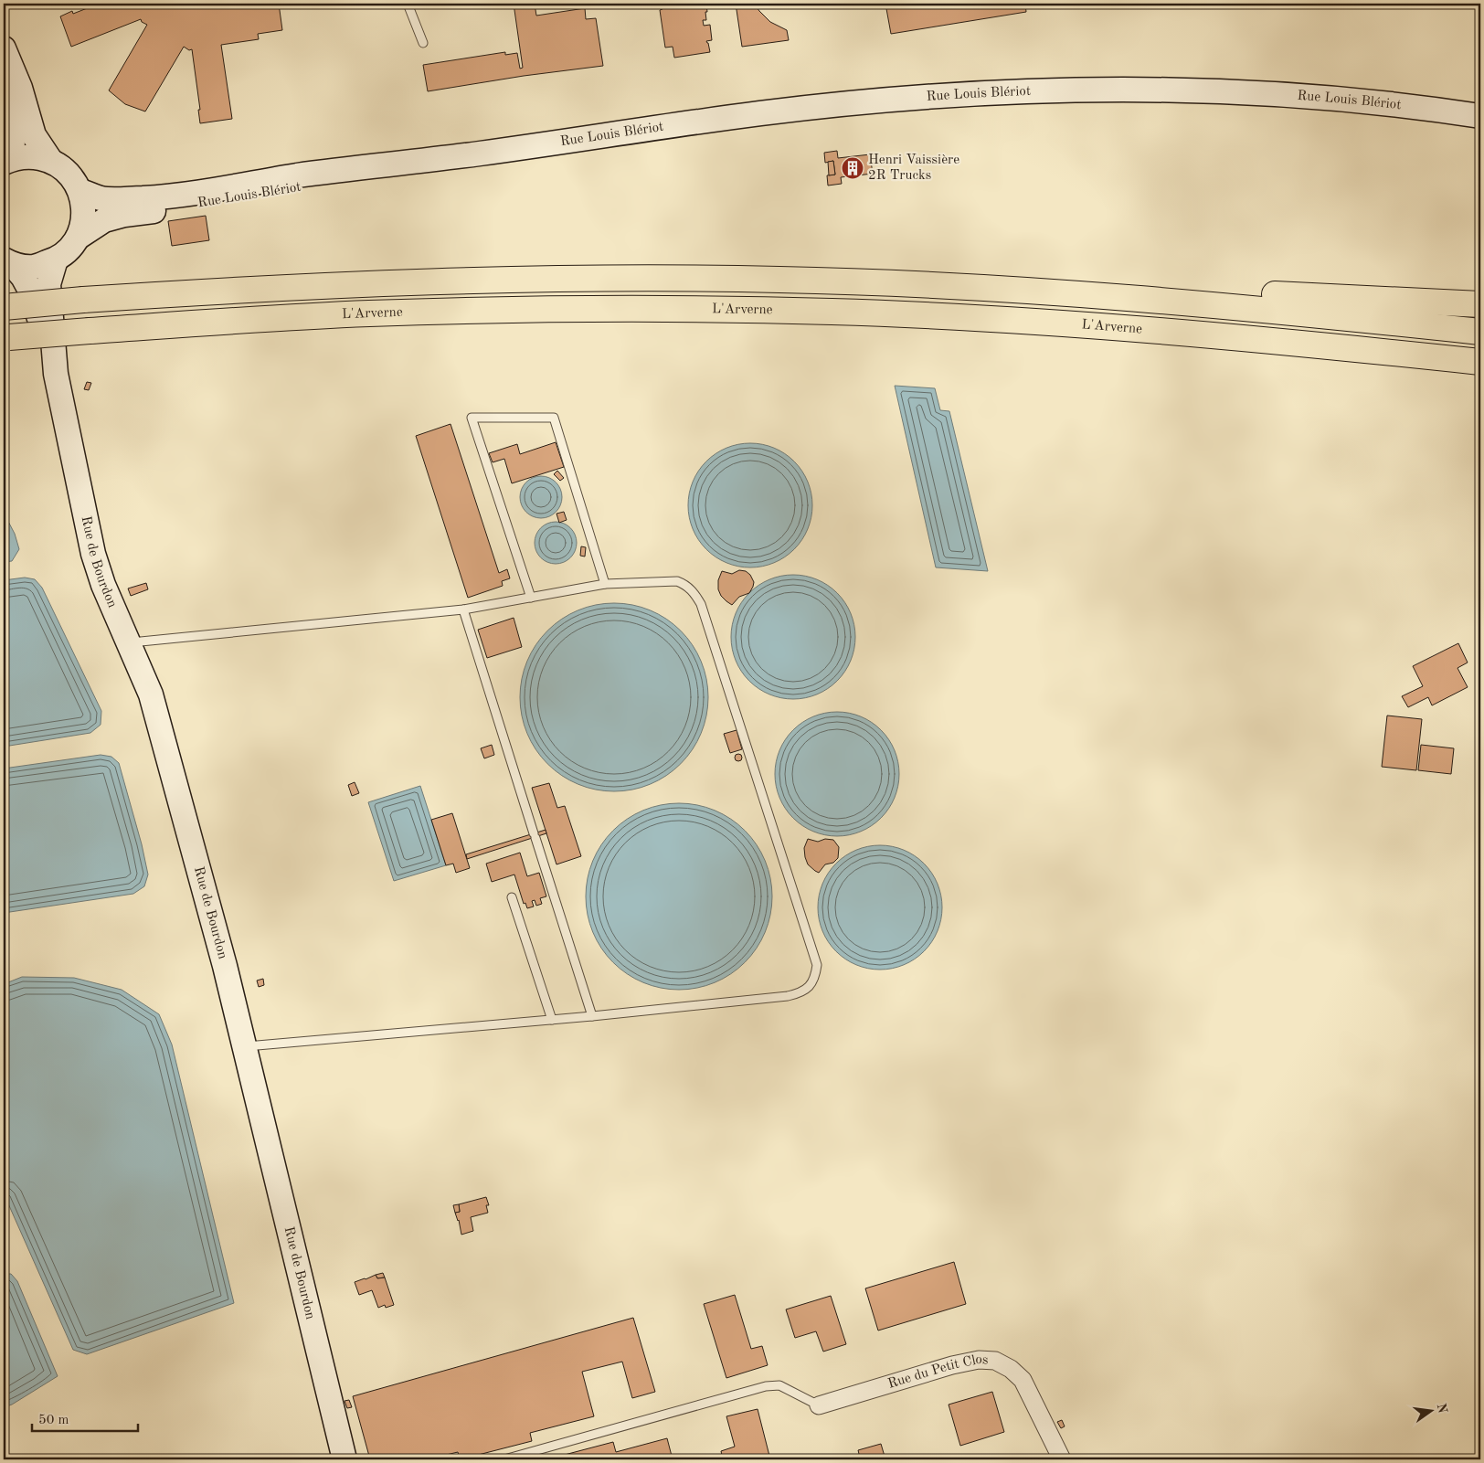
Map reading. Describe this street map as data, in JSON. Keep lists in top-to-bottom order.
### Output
{
  "streets": {
    "highway": ["L'Arverne"],
    "main road": ["Rue Louis Blériot", "Rue de Bourdon"],
    "street": ["Rue du Petit Clos"]
  },
  "places": {
    "building": ["Henri Vaissière 2R Trucks"]
  },
  "scale_bar": "50 m",
  "north": "right"
}
